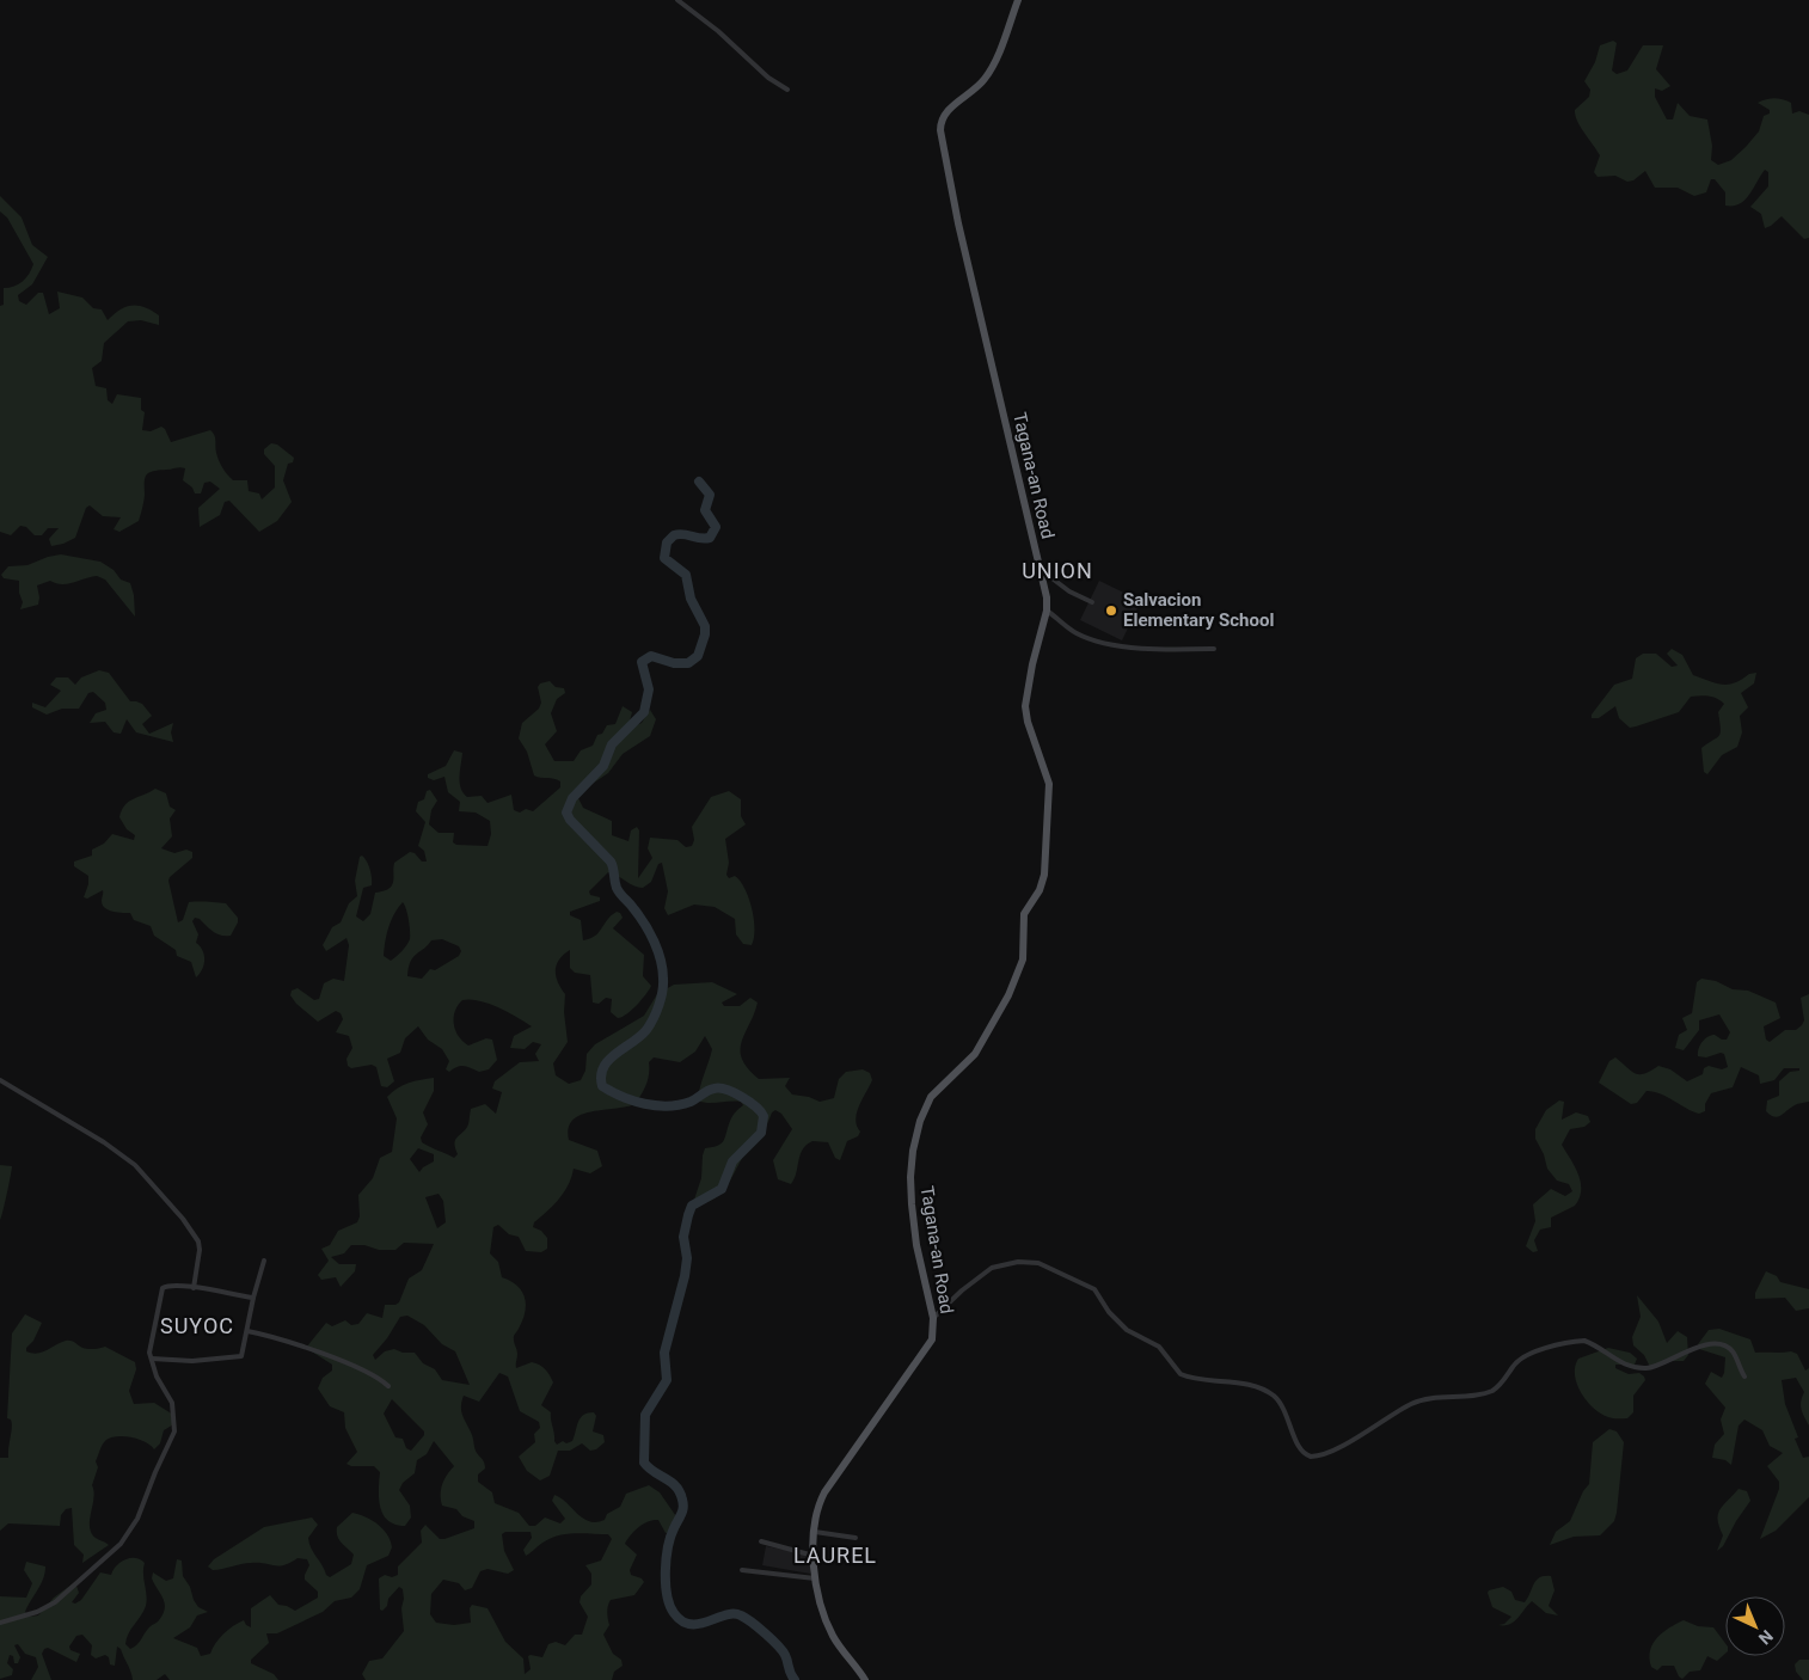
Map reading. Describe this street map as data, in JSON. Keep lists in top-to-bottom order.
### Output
{
  "streets": {
    "main road": ["Tagana-an Road"]
  },
  "districts": ["UNION", "SUYOC", "LAUREL"],
  "places": ["Salvacion Elementary School"],
  "north": "bottom right"
}
